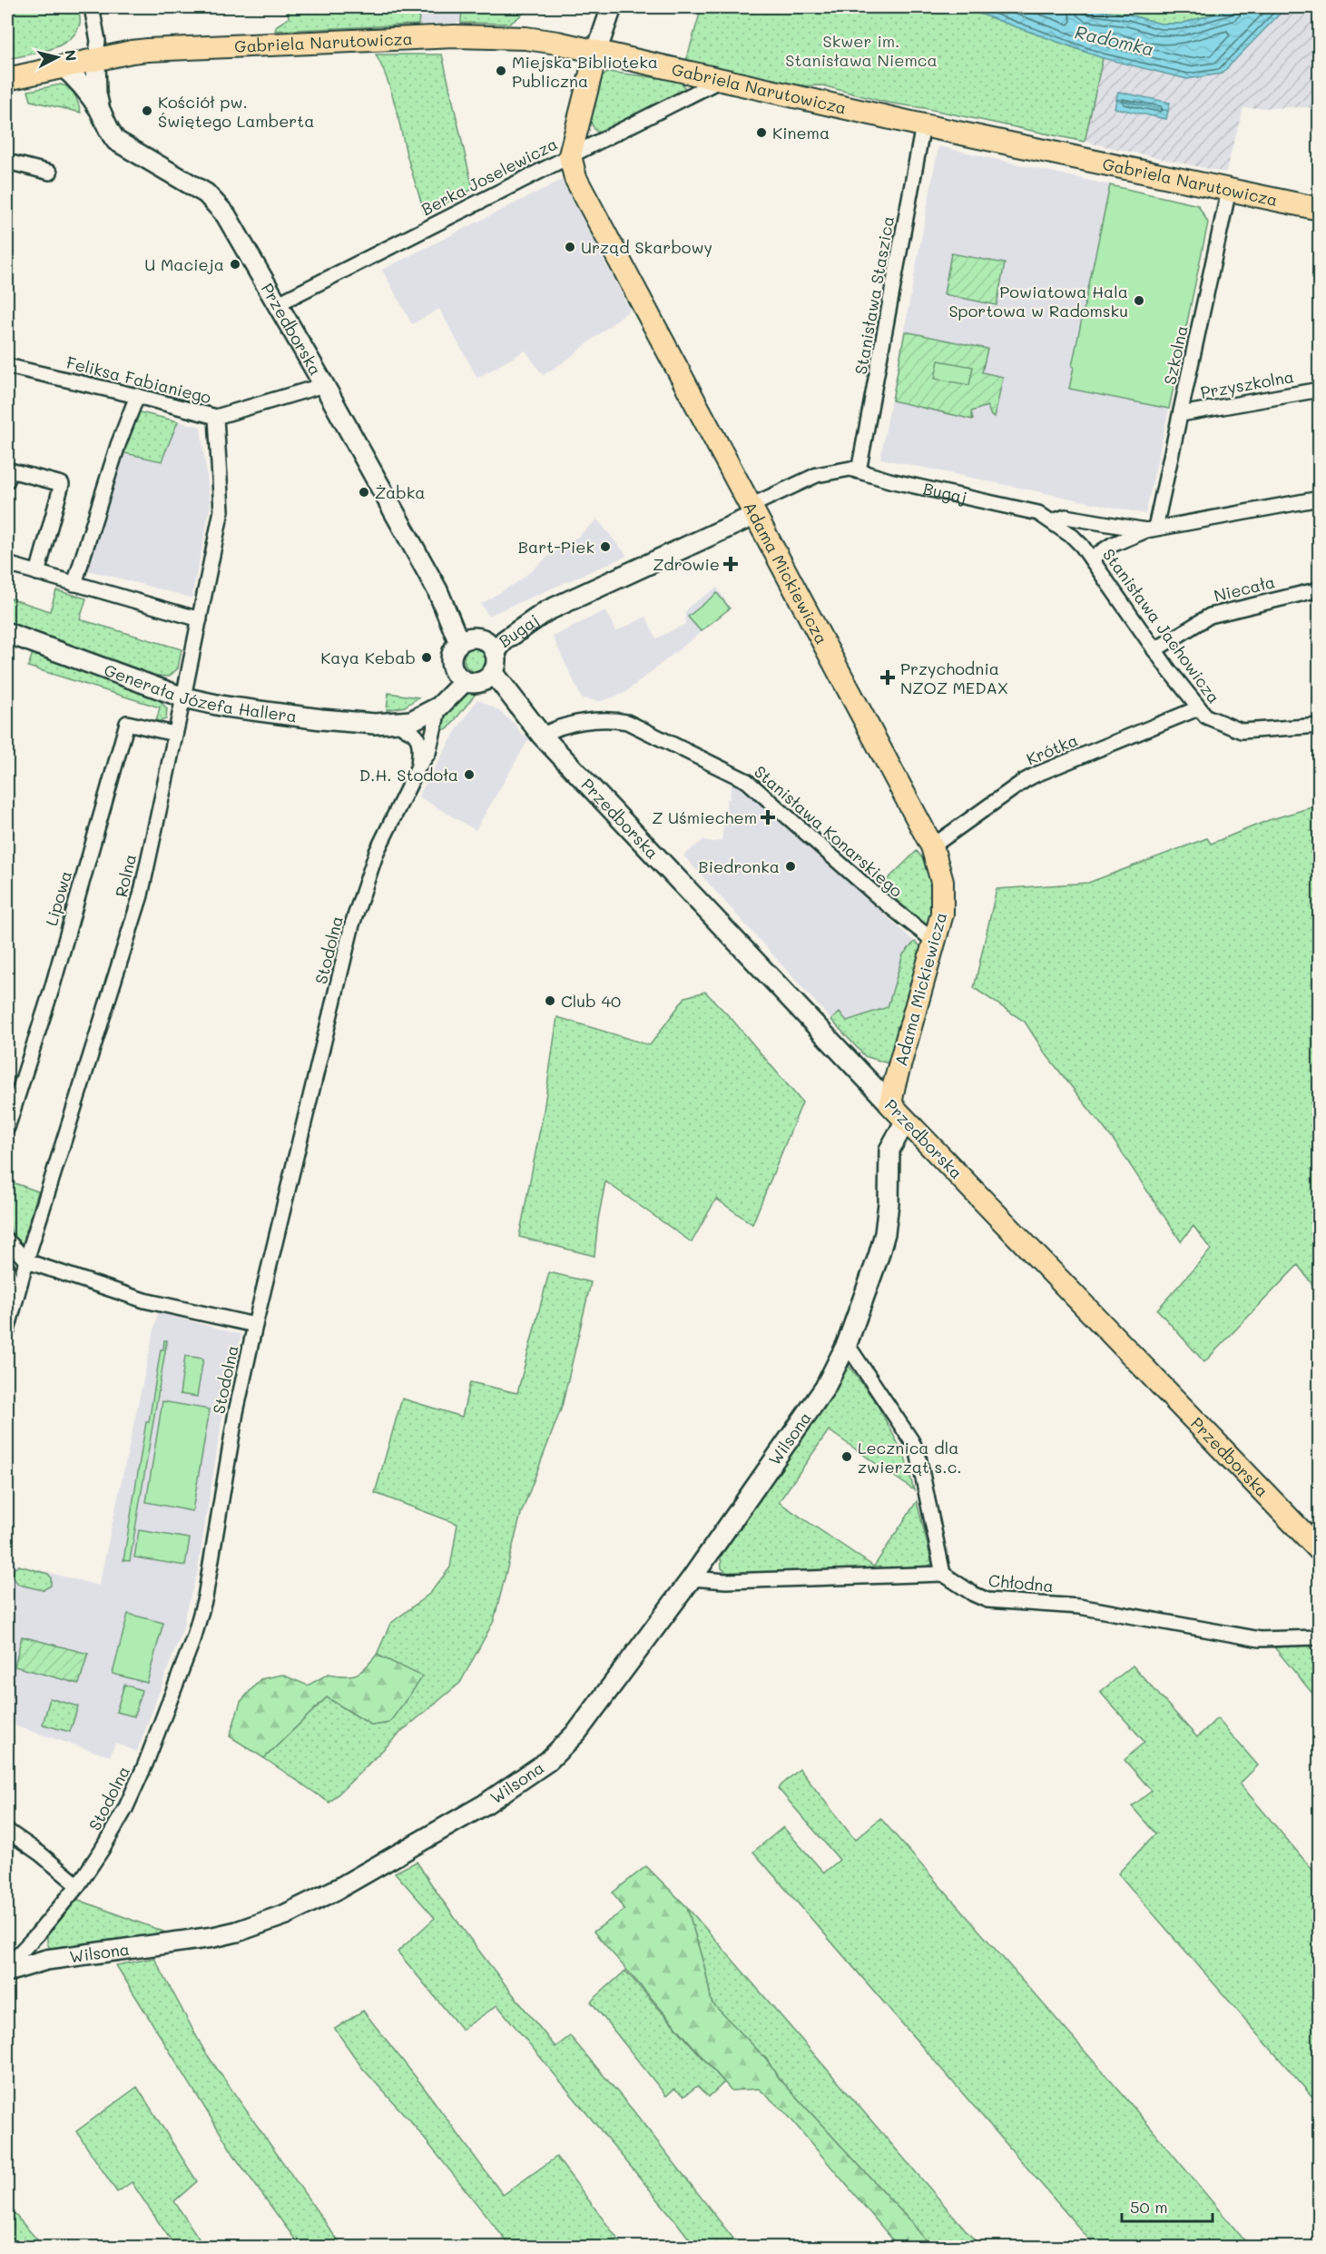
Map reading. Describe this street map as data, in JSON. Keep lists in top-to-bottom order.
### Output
{
  "streets": {
    "main road": ["Gabriela Narutowicza", "Przedborska", "Adama Mickiewicza"],
    "street": [
      "Berka Joselewicza",
      "Stanisława Staszica",
      "Szkolna",
      "Feliksa Fabianiego",
      "Przyszkolna",
      "Bugaj",
      "Niecała",
      "Stanisława Jachowicza",
      "Generała Józefa Hallera",
      "Krótka",
      "Stanisława Konarskiego",
      "Rolna",
      "Lipowa",
      "Stodolna",
      "Wilsona",
      "Chłodna"
    ]
  },
  "crossings": [
    ["Gabriela Narutowicza", "Berka Joselewicza"],
    ["Gabriela Narutowicza", "Stanisława Staszica"],
    ["Gabriela Narutowicza", "Przedborska"],
    ["Gabriela Narutowicza", "Szkolna"],
    ["Gabriela Narutowicza", "Adama Mickiewicza"],
    ["Berka Joselewicza", "Przedborska"],
    ["Berka Joselewicza", "Adama Mickiewicza"],
    ["Stanisława Staszica", "Bugaj"],
    ["Przedborska", "Feliksa Fabianiego"],
    ["Przedborska", "Bugaj"],
    ["Przedborska", "Adama Mickiewicza"],
    ["Przedborska", "Generała Józefa Hallera"],
    ["Przedborska", "Stanisława Konarskiego"],
    ["Przedborska", "Wilsona"],
    ["Szkolna", "Przyszkolna"],
    ["Szkolna", "Bugaj"],
    ["Feliksa Fabianiego", "Rolna"],
    ["Bugaj", "Adama Mickiewicza"],
    ["Bugaj", "Stanisława Jachowicza"],
    ["Adama Mickiewicza", "Krótka"],
    ["Adama Mickiewicza", "Stanisława Konarskiego"],
    ["Niecała", "Stanisława Jachowicza"],
    ["Stanisława Jachowicza", "Krótka"],
    ["Generała Józefa Hallera", "Rolna"],
    ["Generała Józefa Hallera", "Stodolna"],
    ["Rolna", "Lipowa"]
  ],
  "water": ["Radomka"],
  "parks": ["Skwer im. Stanisława Niemca"],
  "places": {
    "other": [
      "Miejska Biblioteka Publiczna",
      "Kościół pw. Świętego Lamberta",
      "Kinema",
      "Urząd Skarbowy",
      "U Macieja",
      "Powiatowa Hala Sportowa w Radomsku",
      "Żabka",
      "Bart-Piek",
      "Kaya Kebab",
      "D.H. Stodoła",
      "Biedronka",
      "Club 40",
      "Lecznica dla zwierząt s.c."
    ],
    "health": ["Zdrowie", "Przychodnia NZOZ MEDAX", "Z Uśmiechem"]
  },
  "scale_bar": "50 m",
  "north": "right"
}
